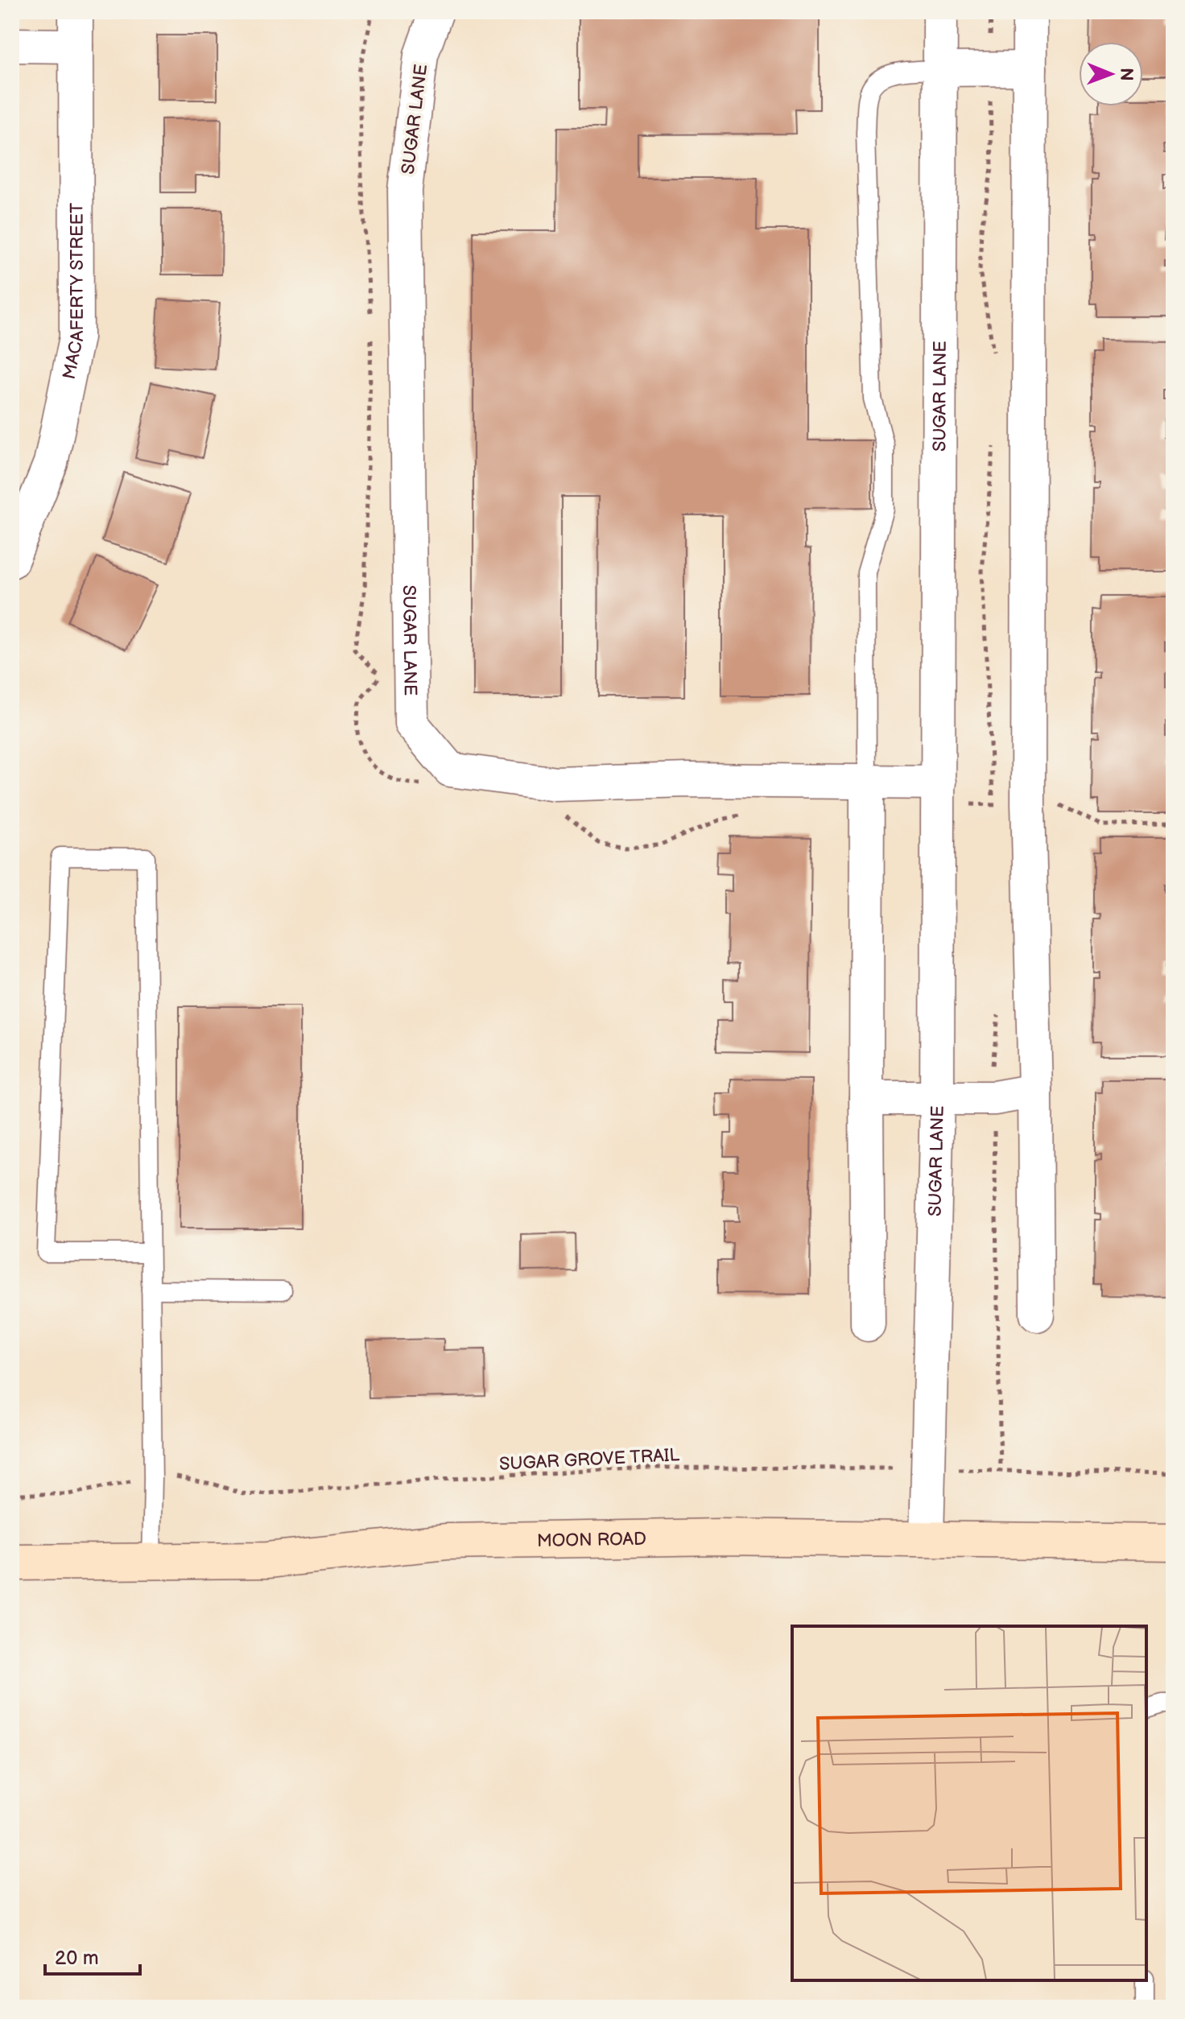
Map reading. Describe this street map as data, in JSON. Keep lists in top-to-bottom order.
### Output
{
  "streets": {
    "street": ["SUGAR LANE", "MACAFERTY STREET", "MOON ROAD"],
    "path": ["SUGAR GROVE TRAIL"]
  },
  "crossings": [
    ["SUGAR LANE", "SUGAR GROVE TRAIL"],
    ["SUGAR LANE", "MOON ROAD"]
  ],
  "scale_bar": "20 m",
  "north": "right"
}
